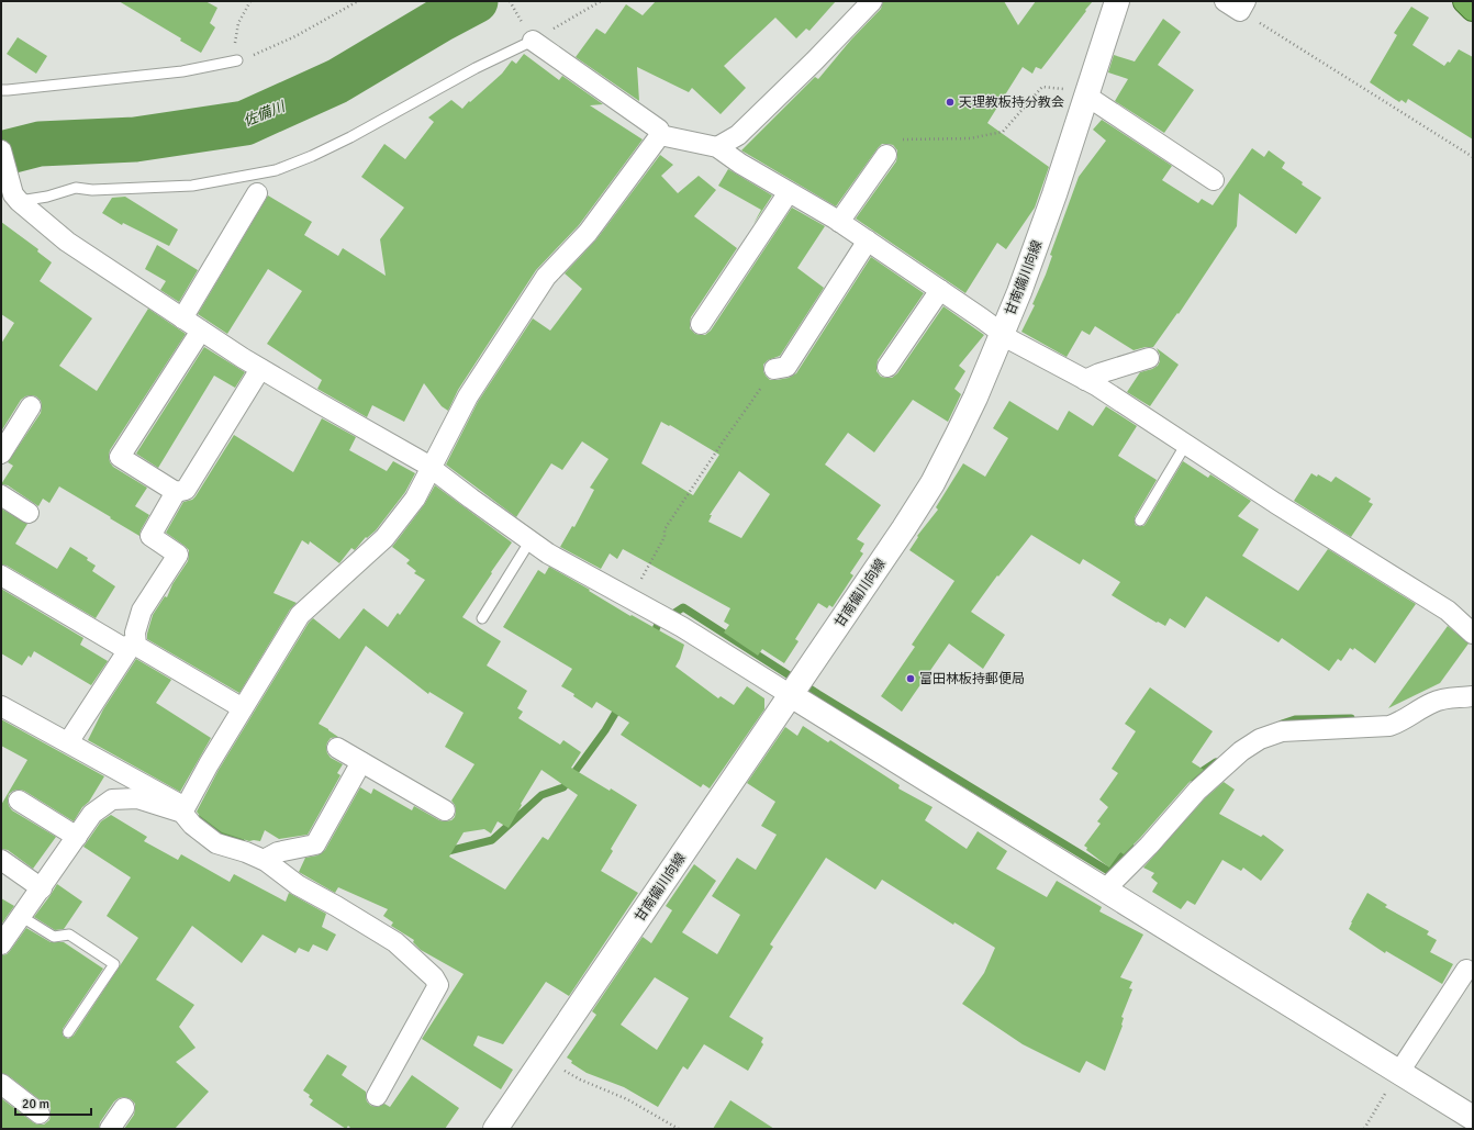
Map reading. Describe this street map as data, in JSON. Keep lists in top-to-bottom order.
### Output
{
  "streets": {
    "main road": ["甘南備川向線"]
  },
  "water": ["佐備川"],
  "places": ["天理教板持分教会", "富田林板持郵便局"],
  "scale_bar": "20 m"
}
